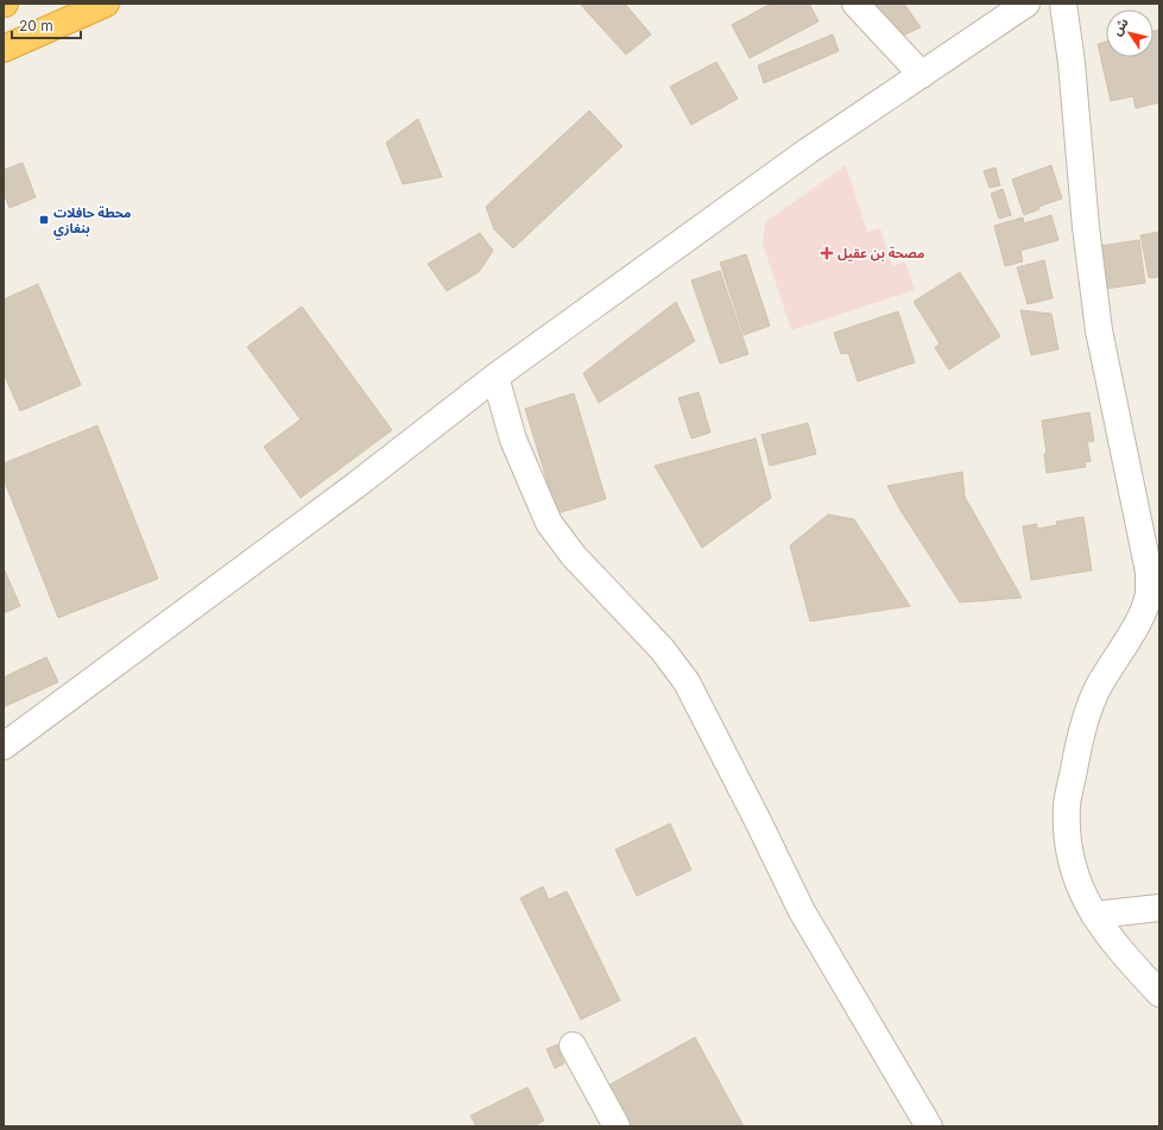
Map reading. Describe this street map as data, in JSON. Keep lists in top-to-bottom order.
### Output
{
  "places": {
    "transit": ["محطة حافلات بنغازي"],
    "health": ["مصحة بن عقيل"]
  },
  "scale_bar": "20 m",
  "north": "top left"
}
